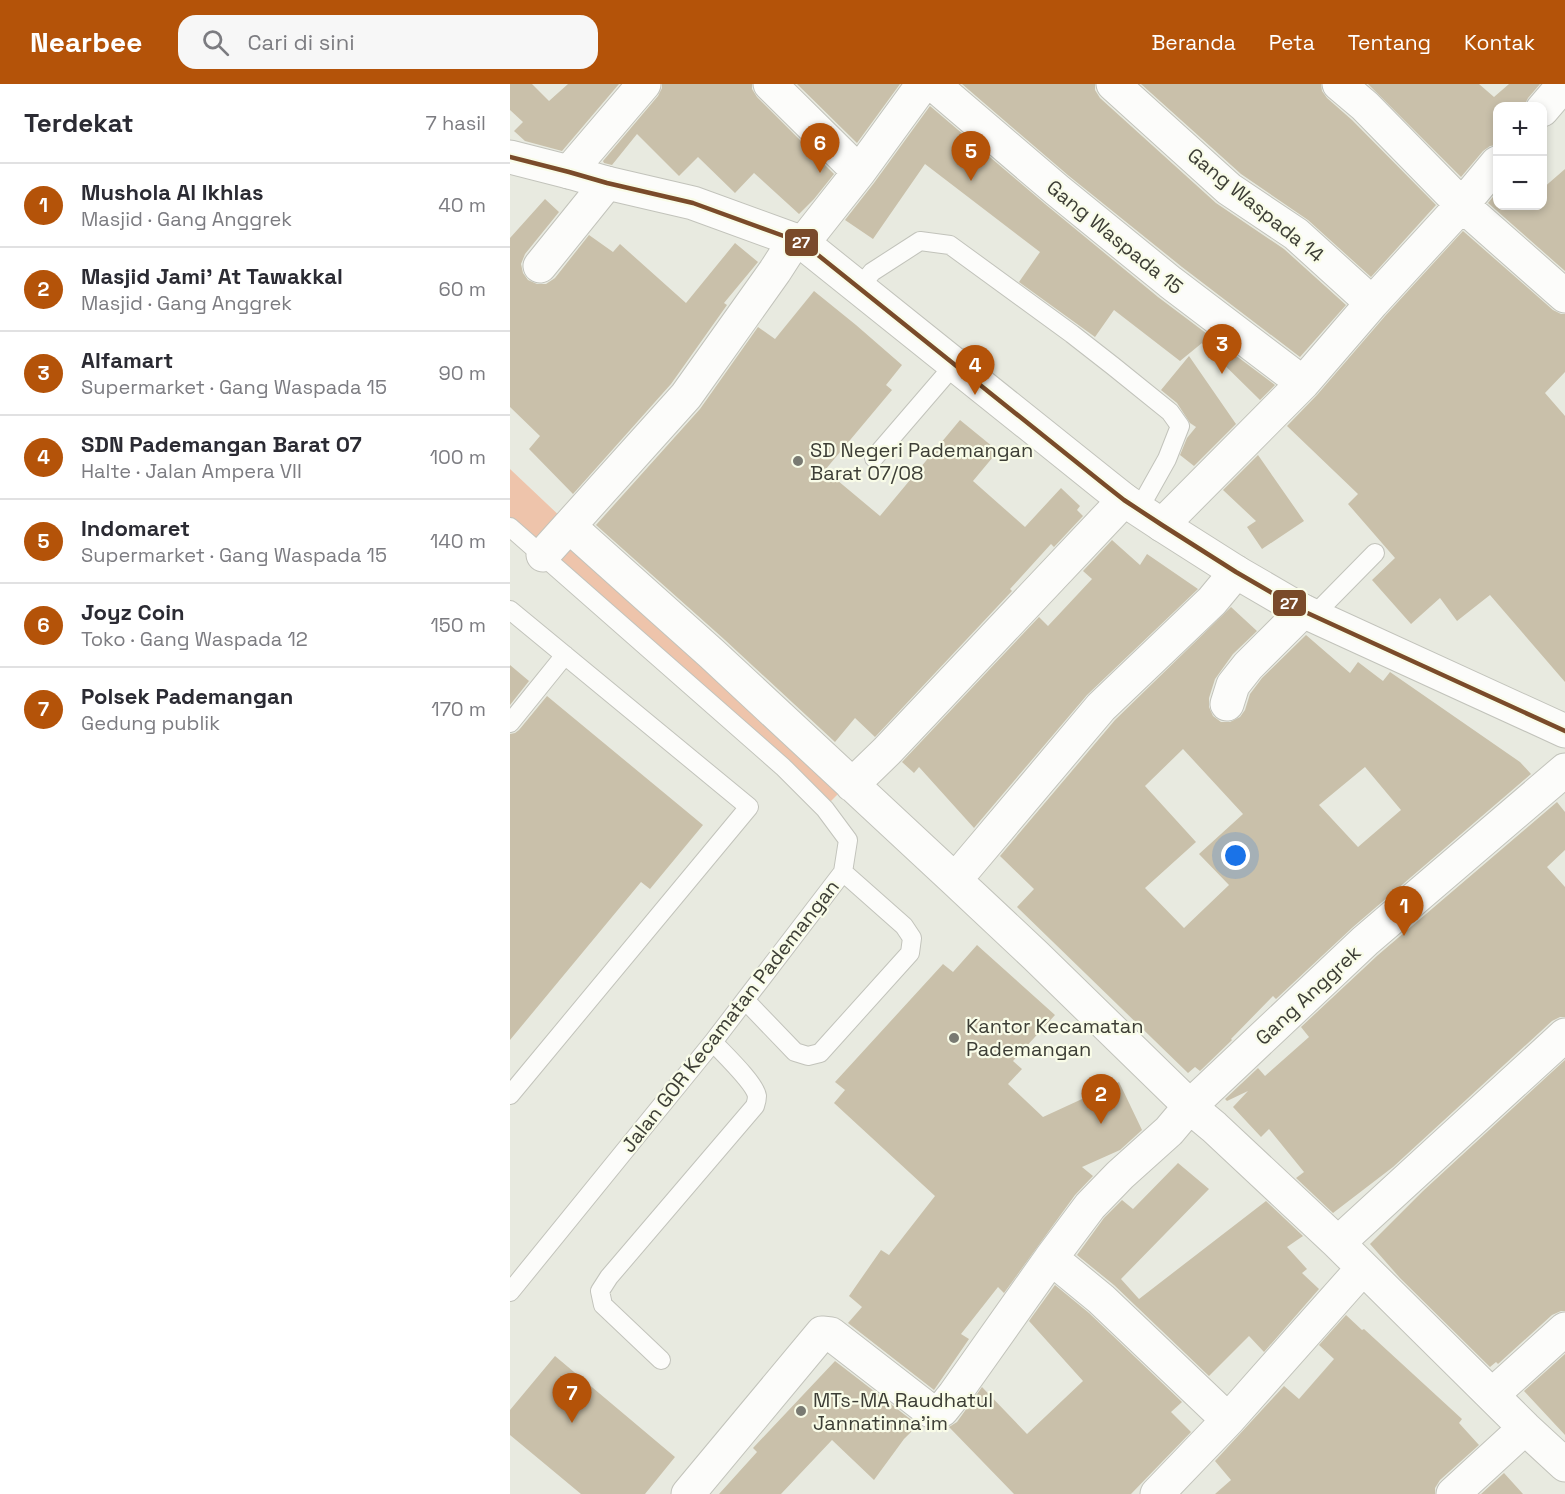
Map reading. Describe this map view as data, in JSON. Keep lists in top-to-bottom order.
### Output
{
  "streets": {
    "street": ["Gang Waspada 14", "Gang Waspada 15", "Gang Anggrek"],
    "lane": ["Jalan GOR Kecamatan Pademangan"]
  },
  "places": ["SD Negeri Pademangan Barat 07/08", "Kantor Kecamatan Pademangan", "MTs-MA Raudhatul Jannatinna'im"],
  "lines": ["transit line 27"],
  "page": {
    "header": "Nearbee",
    "search": "Cari di sini",
    "nav": [
      "Beranda",
      "Peta",
      "Tentang",
      "Kontak"
    ],
    "heading": ["Terdekat", "7 hasil"],
    "map_buttons": ["+", "−"],
    "pins": [
      "6",
      "5",
      "3",
      "4",
      "1",
      "2",
      "7"
    ],
    "list": [
      {
        "mark": "1",
        "name": "Mushola Al Ikhlas",
        "note": "Masjid · Gang Anggrek",
        "value": "40 m"
      },
      {
        "mark": "2",
        "name": "Masjid Jami' At Tawakkal",
        "note": "Masjid · Gang Anggrek",
        "value": "60 m"
      },
      {
        "mark": "3",
        "name": "Alfamart",
        "note": "Supermarket · Gang Waspada 15",
        "value": "90 m"
      },
      {
        "mark": "4",
        "name": "SDN Pademangan Barat 07",
        "note": "Halte · Jalan Ampera VII",
        "value": "100 m"
      },
      {
        "mark": "5",
        "name": "Indomaret",
        "note": "Supermarket · Gang Waspada 15",
        "value": "140 m"
      },
      {
        "mark": "6",
        "name": "Joyz Coin",
        "note": "Toko · Gang Waspada 12",
        "value": "150 m"
      },
      {
        "mark": "7",
        "name": "Polsek Pademangan",
        "note": "Gedung publik",
        "value": "170 m"
      }
    ]
  }
}
